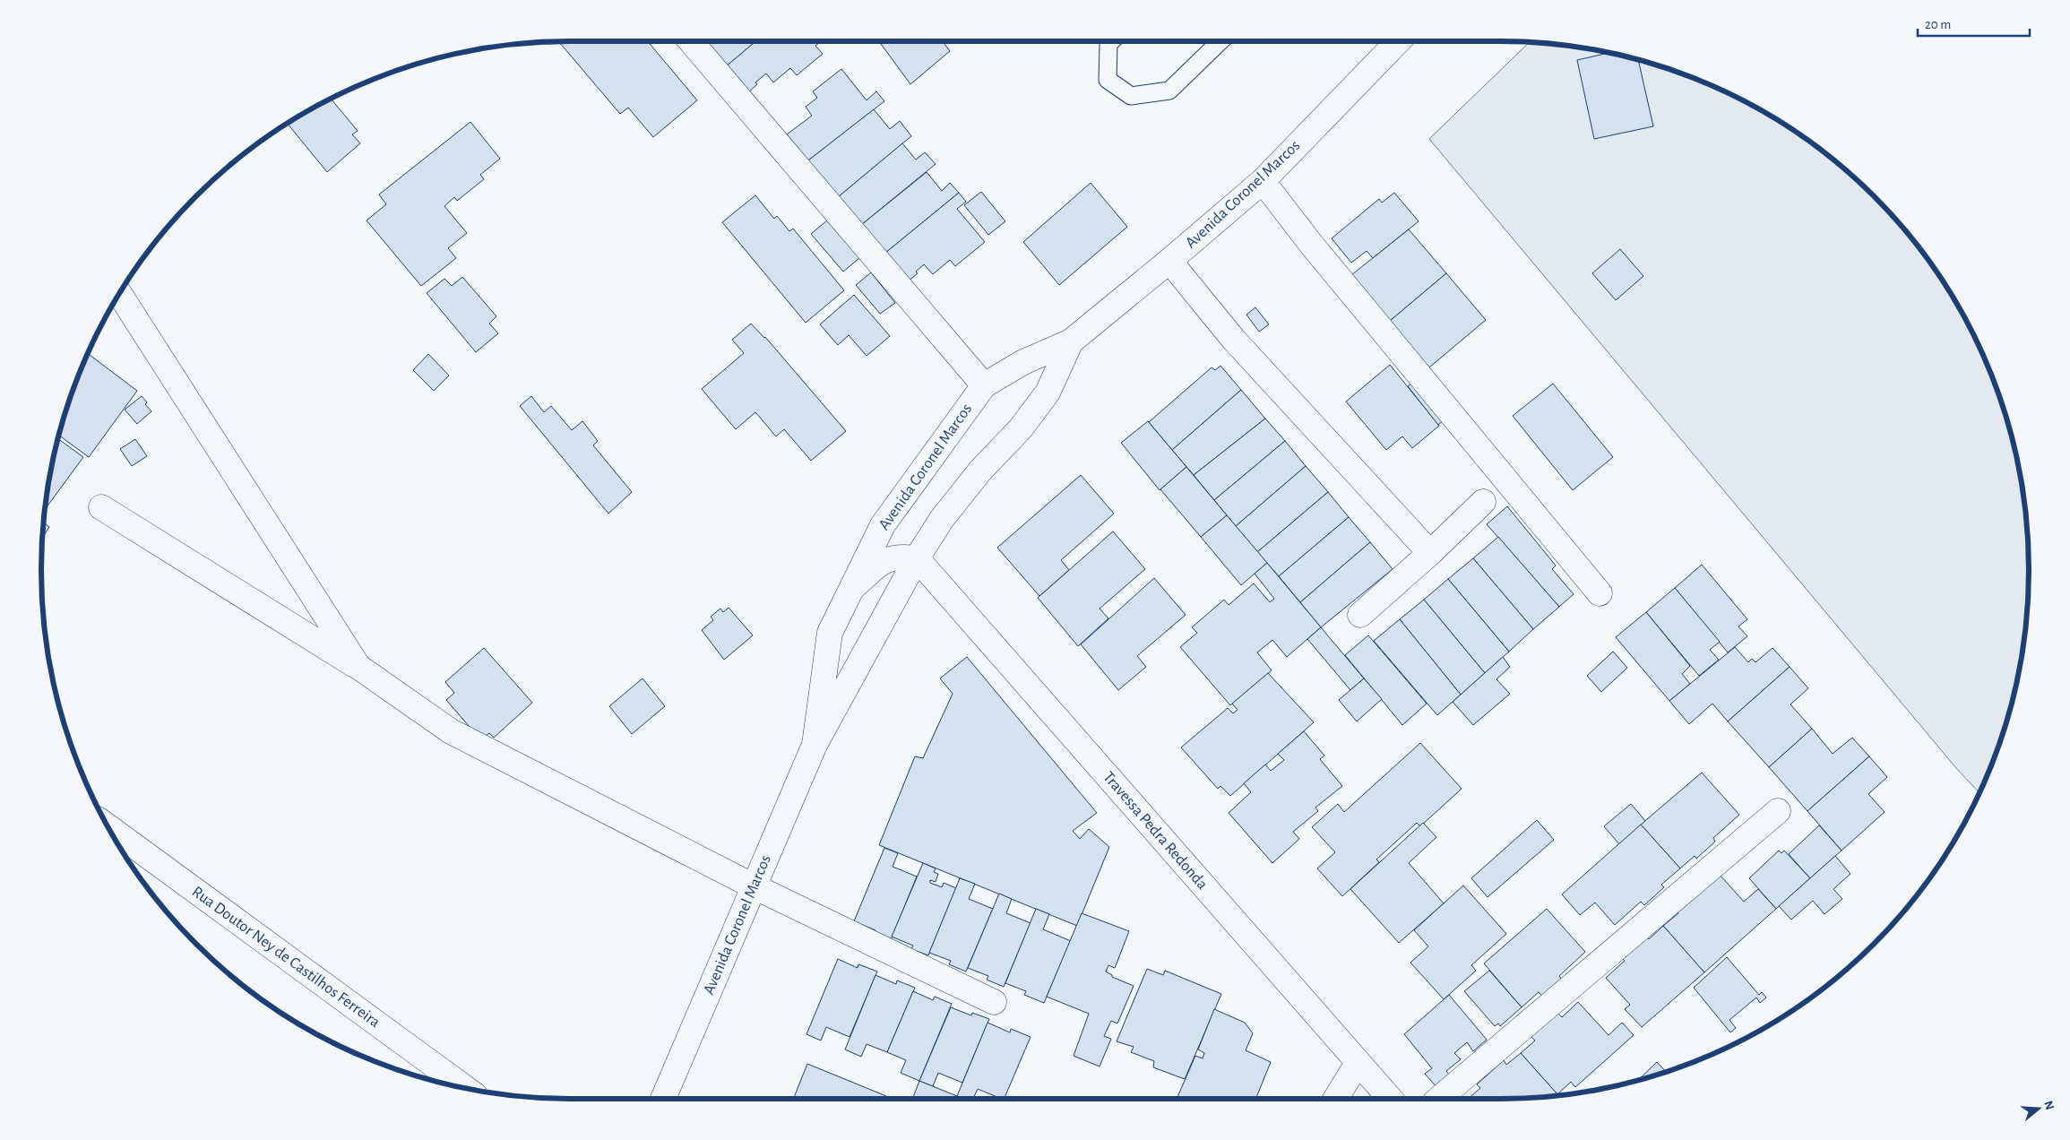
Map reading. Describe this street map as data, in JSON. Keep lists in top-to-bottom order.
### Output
{
  "streets": {
    "street": ["Avenida Coronel Marcos", "Travessa Pedra Redonda", "Rua Doutor Ney de Castilhos Ferreira"]
  },
  "crossings": [
    ["Avenida Coronel Marcos", "Travessa Pedra Redonda"]
  ],
  "scale_bar": "20 m",
  "north": "right"
}
